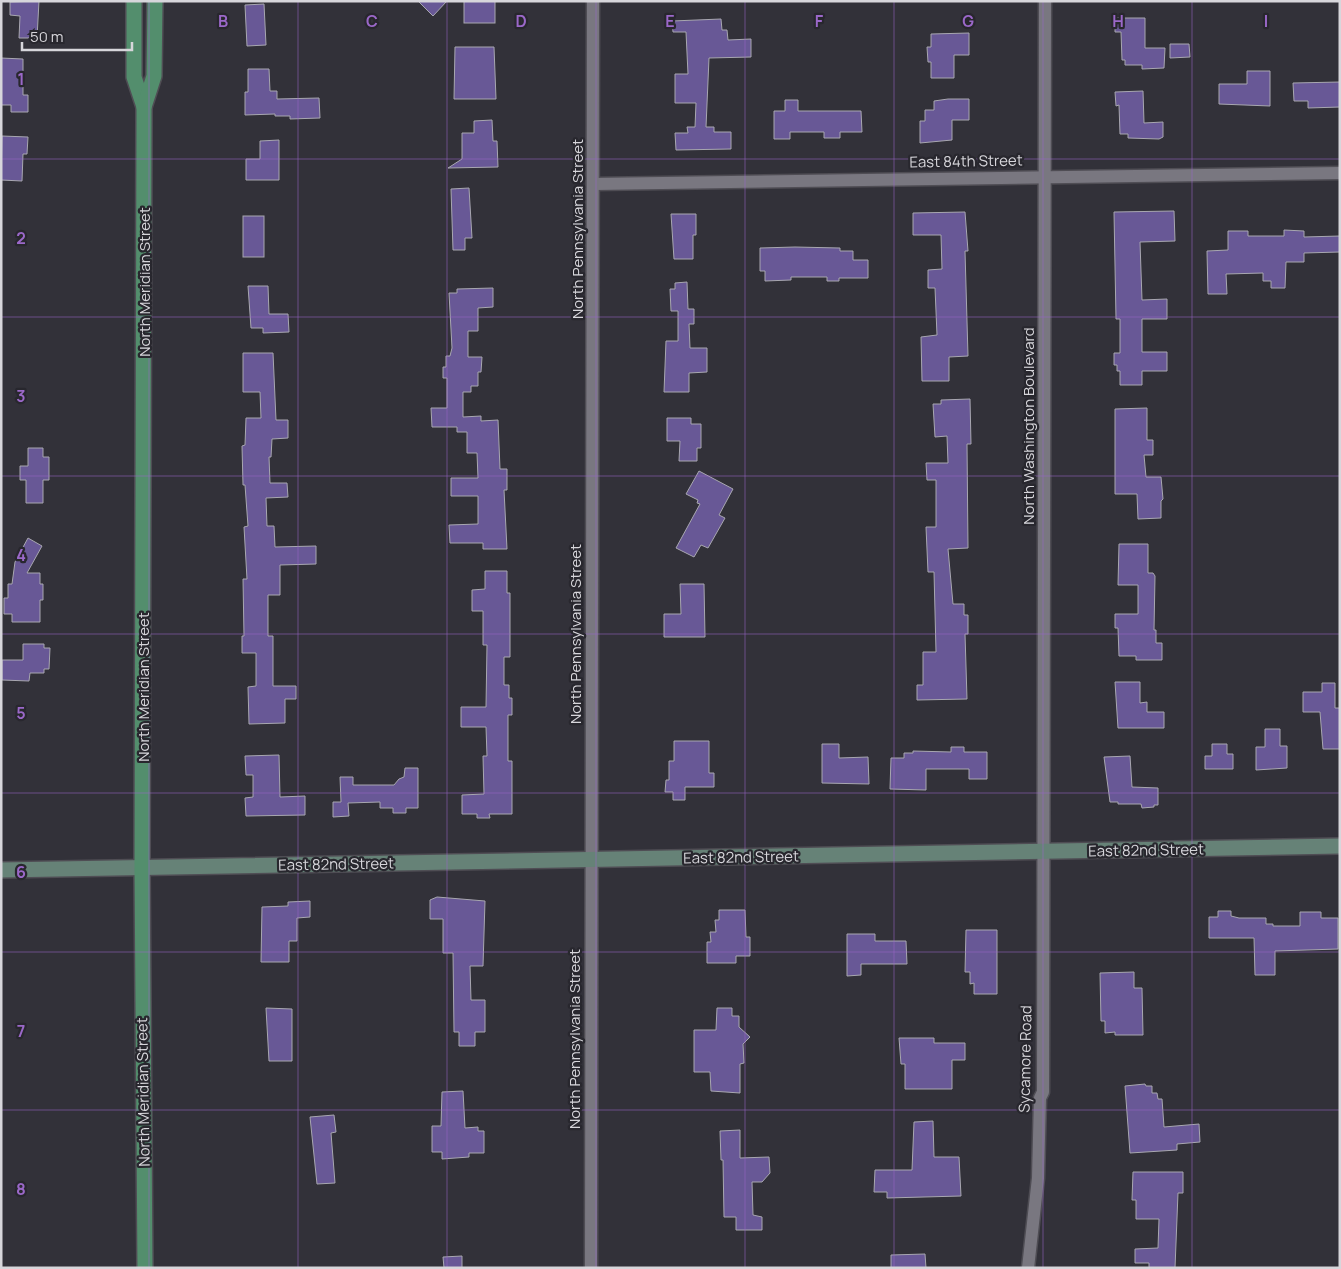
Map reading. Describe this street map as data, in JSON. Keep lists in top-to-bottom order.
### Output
{
  "streets": {
    "main road": ["North Meridian Street"],
    "street": [
      "East 84th Street",
      "North Pennsylvania Street",
      "North Washington Boulevard",
      "East 82nd Street",
      "Sycamore Road"
    ]
  },
  "crossings": [
    ["East 84th Street", "North Pennsylvania Street"],
    ["East 84th Street", "North Washington Boulevard"],
    ["North Pennsylvania Street", "East 82nd Street"],
    ["North Meridian Street", "East 82nd Street"],
    ["North Washington Boulevard", "East 82nd Street"],
    ["North Washington Boulevard", "Sycamore Road"],
    ["East 82nd Street", "Sycamore Road"]
  ],
  "scale_bar": "50 m",
  "grid": {
    "columns": [
      "B",
      "C",
      "D",
      "E",
      "F",
      "G",
      "H",
      "I"
    ],
    "rows": [
      "1",
      "2",
      "3",
      "4",
      "5",
      "6",
      "7",
      "8"
    ]
  }
}
